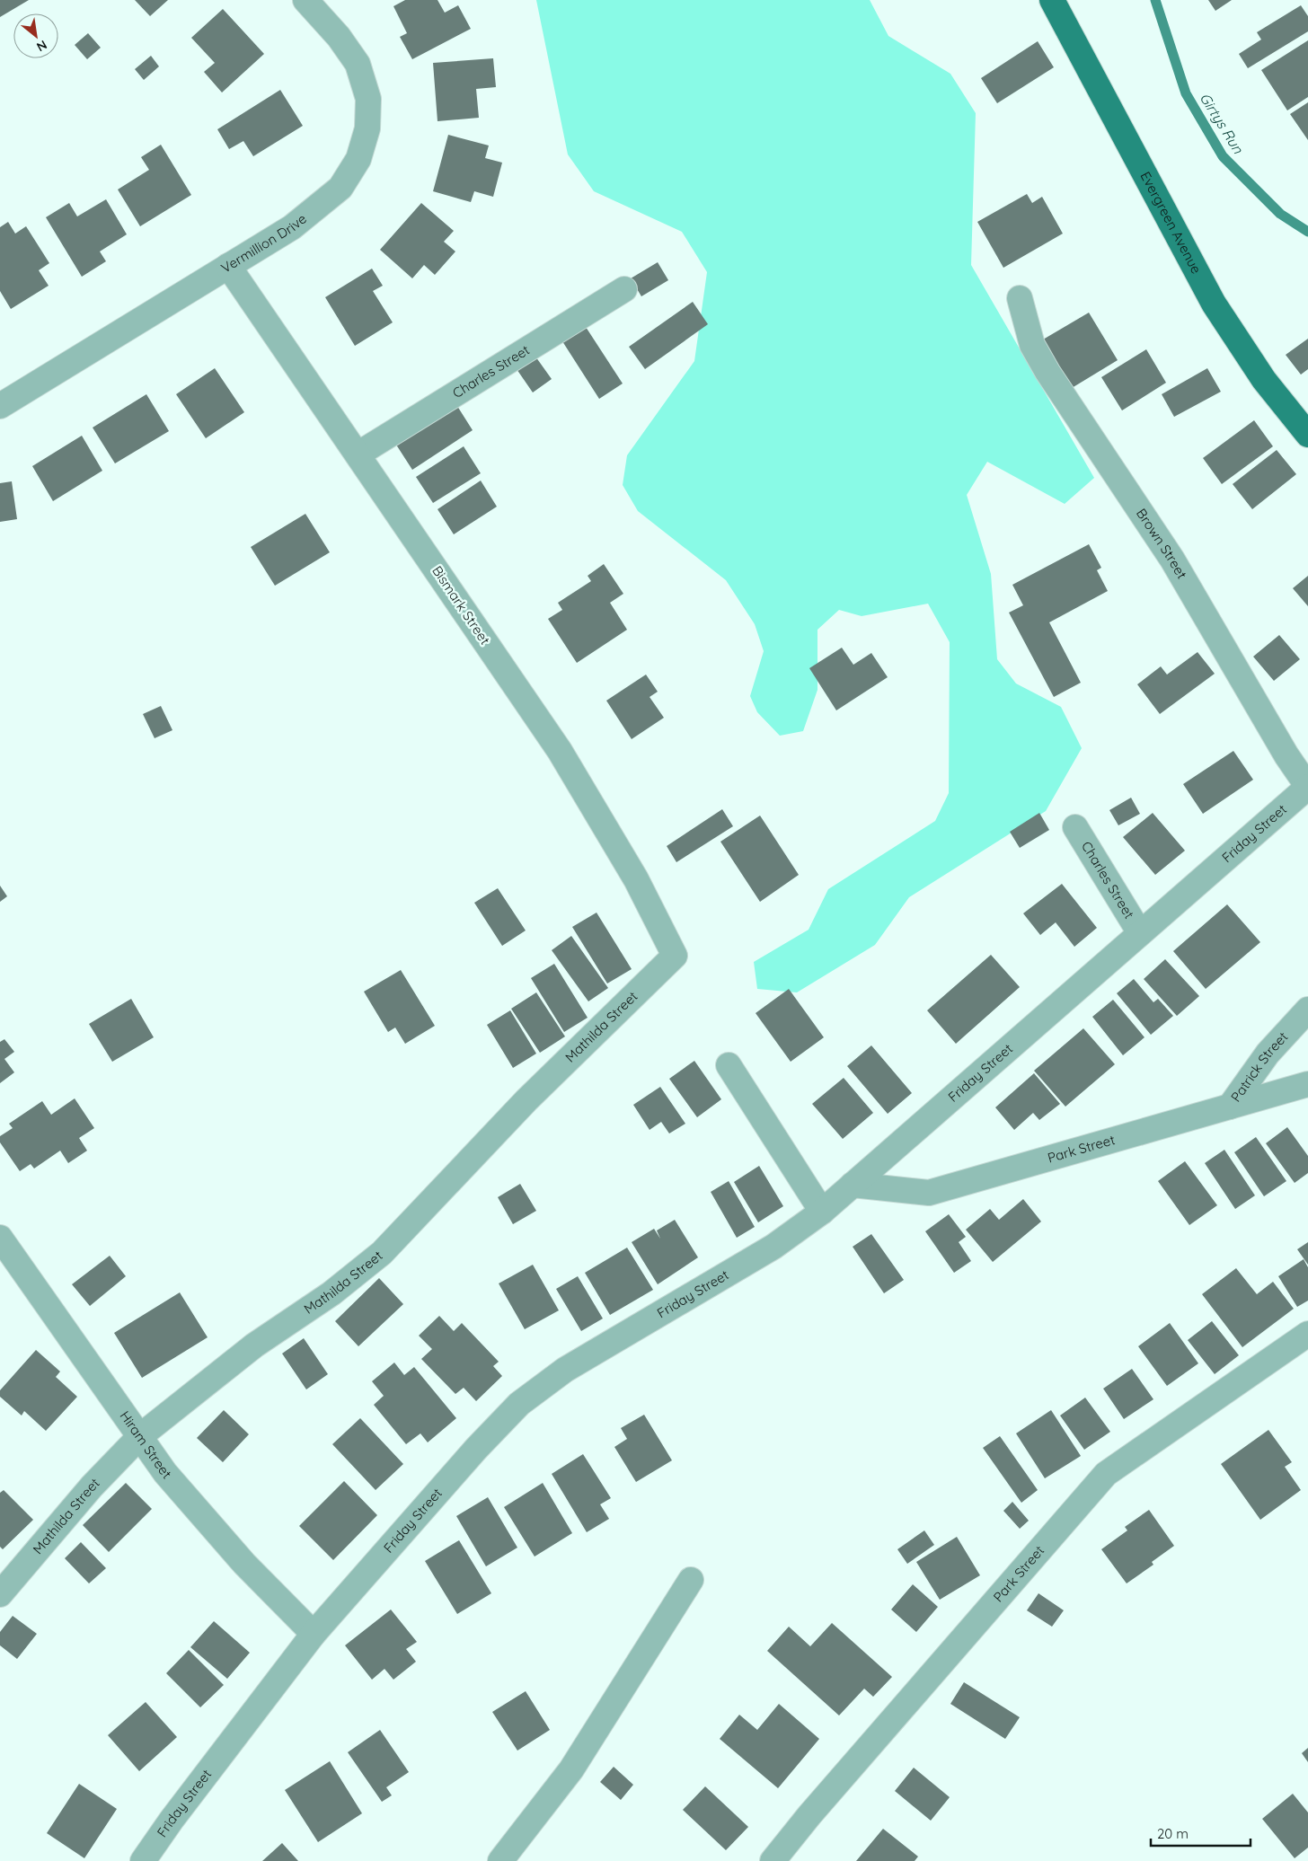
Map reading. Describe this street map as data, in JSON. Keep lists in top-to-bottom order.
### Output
{
  "streets": {
    "main road": ["Evergreen Avenue"],
    "street": [
      "Vermillion Drive",
      "Charles Street",
      "Brown Street",
      "Bismark Street",
      "Friday Street",
      "Mathilda Street",
      "Patrick Street",
      "Park Street",
      "Hiram Street"
    ]
  },
  "crossings": [
    ["Vermillion Drive", "Bismark Street"],
    ["Charles Street", "Bismark Street"],
    ["Charles Street", "Friday Street"],
    ["Brown Street", "Friday Street"],
    ["Bismark Street", "Mathilda Street"],
    ["Friday Street", "Park Street"],
    ["Friday Street", "Hiram Street"],
    ["Mathilda Street", "Hiram Street"],
    ["Patrick Street", "Park Street"]
  ],
  "water": ["Girtys Run"],
  "scale_bar": "20 m",
  "north": "bottom right"
}
